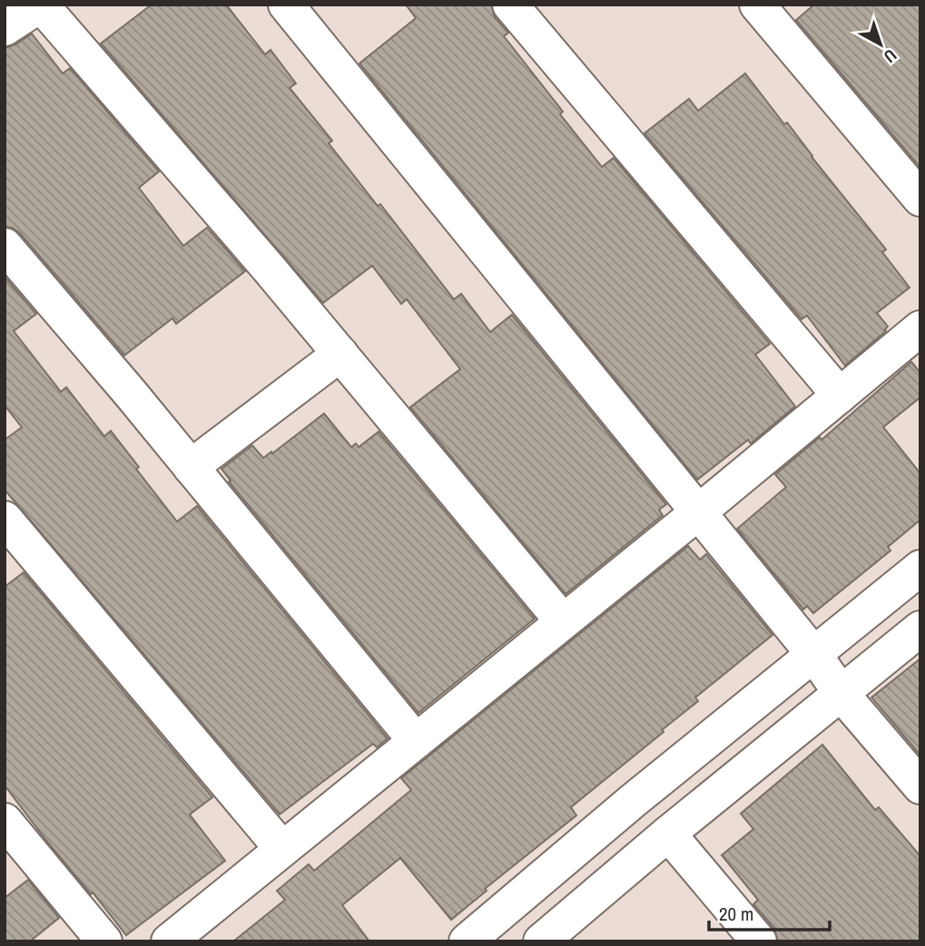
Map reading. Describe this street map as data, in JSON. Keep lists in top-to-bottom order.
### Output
{
  "scale_bar": "20 m",
  "north": "bottom right"
}
